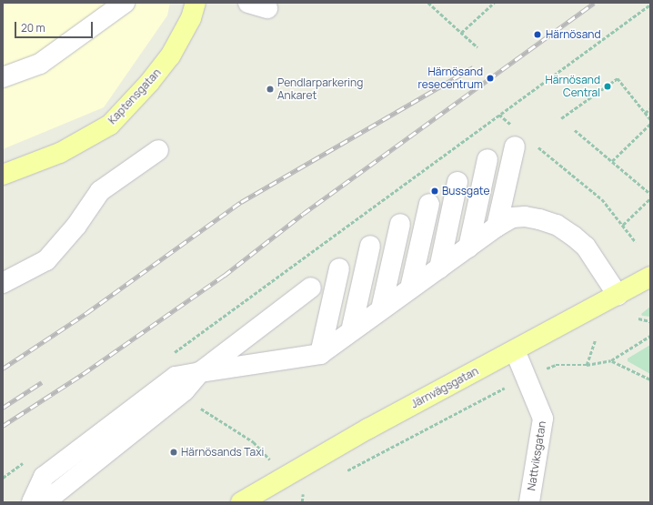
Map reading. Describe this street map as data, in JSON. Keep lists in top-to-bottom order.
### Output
{
  "streets": {
    "main road": ["Kaptensgatan", "Järnvägsgatan"],
    "street": ["Nattviksgatan"]
  },
  "crossings": [
    ["Järnvägsgatan", "Nattviksgatan"]
  ],
  "places": [
    "Härnösand",
    "Härnösand resecentrum",
    "Härnösand Central",
    "Pendlarparkering Ankaret",
    "Bussgate",
    "Härnösands Taxi"
  ],
  "scale_bar": "20 m"
}
